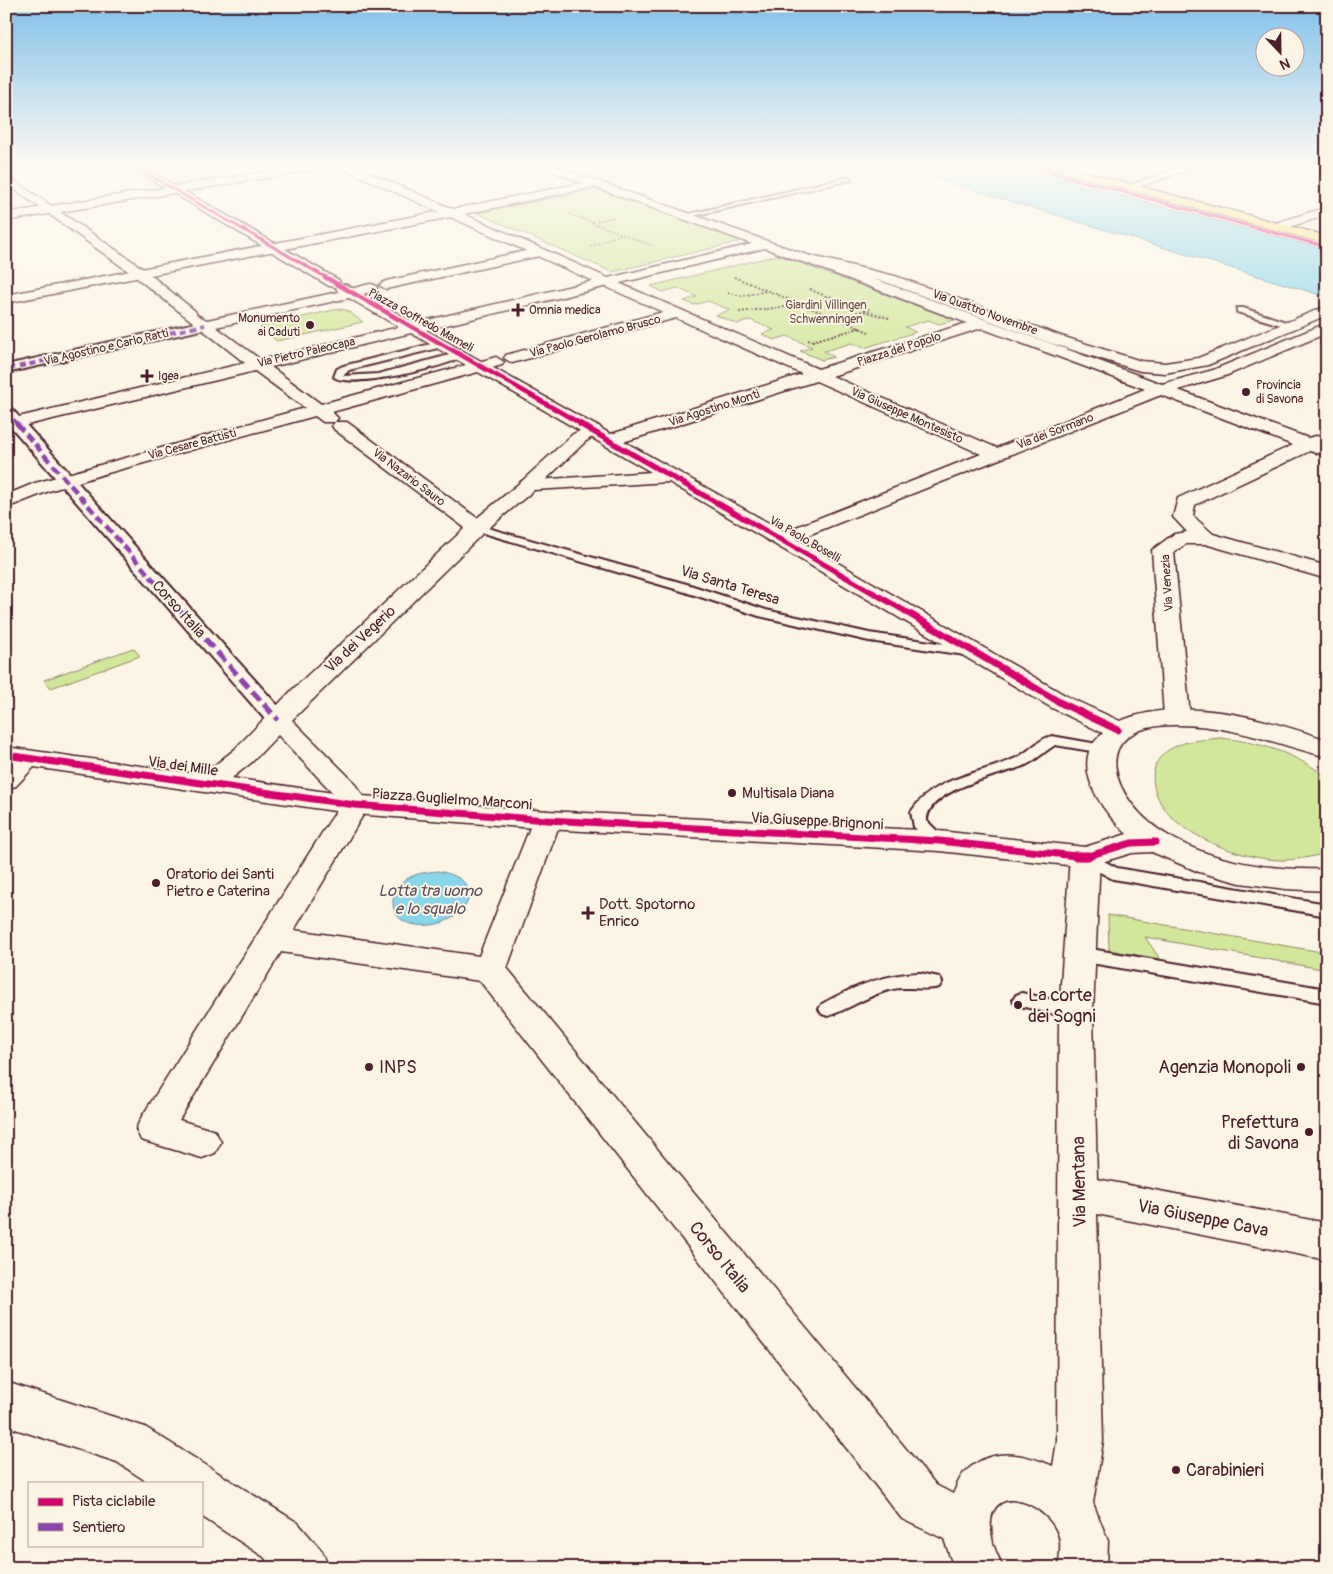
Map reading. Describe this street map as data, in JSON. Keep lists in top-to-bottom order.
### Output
{
  "streets": {
    "street": [
      "Via Quattro Novembre",
      "Piazza Goffredo Mameli",
      "Via Paolo Gerolamo Brusco",
      "Via Agostino e Carlo Ratti",
      "Piazza del Popolo",
      "Via Pietro Paleocapa",
      "Via Agostino Monti",
      "Via Giuseppe Montesisto",
      "Via dei Sormano",
      "Via Cesare Battisti",
      "Via Nazario Sauro",
      "Via Paolo Boselli",
      "Via Venezia",
      "Corso Italia",
      "Via dei Vegerio",
      "Via dei Mille",
      "Piazza Guglielmo Marconi",
      "Via Giuseppe Brignoni",
      "Via Mentana",
      "Via Giuseppe Cava"
    ],
    "lane": ["Via Santa Teresa"]
  },
  "crossings": [
    ["Via Quattro Novembre", "Piazza del Popolo"],
    ["Via Quattro Novembre", "Via dei Sormano"],
    ["Piazza Goffredo Mameli", "Via Agostino e Carlo Ratti"],
    ["Piazza Goffredo Mameli", "Via Pietro Paleocapa"],
    ["Piazza Goffredo Mameli", "Via Cesare Battisti"],
    ["Piazza Goffredo Mameli", "Via Nazario Sauro"],
    ["Piazza Goffredo Mameli", "Via Paolo Boselli"],
    ["Piazza del Popolo", "Via Agostino Monti"],
    ["Piazza del Popolo", "Via Giuseppe Montesisto"],
    ["Via Pietro Paleocapa", "Corso Italia"],
    ["Via Agostino Monti", "Via Giuseppe Montesisto"],
    ["Via Agostino Monti", "Via Paolo Boselli"],
    ["Via Giuseppe Montesisto", "Via dei Sormano"],
    ["Via dei Sormano", "Via Paolo Boselli"],
    ["Via Cesare Battisti", "Via Nazario Sauro"],
    ["Via Cesare Battisti", "Corso Italia"],
    ["Via Nazario Sauro", "Via Santa Teresa"],
    ["Via Nazario Sauro", "Via dei Vegerio"],
    ["Via Paolo Boselli", "Via Santa Teresa"],
    ["Via Paolo Boselli", "Via dei Vegerio"],
    ["Via Santa Teresa", "Via dei Vegerio"],
    ["Corso Italia", "Via dei Vegerio"],
    ["Corso Italia", "Via dei Mille"],
    ["Corso Italia", "Piazza Guglielmo Marconi"],
    ["Via dei Vegerio", "Via dei Mille"],
    ["Via dei Mille", "Piazza Guglielmo Marconi"],
    ["Piazza Guglielmo Marconi", "Via Giuseppe Brignoni"],
    ["Via Giuseppe Brignoni", "Via Mentana"],
    ["Via Mentana", "Via Giuseppe Cava"]
  ],
  "water": ["Lotta tra uomo e lo squalo"],
  "parks": ["Giardini Villingen Schwenningen"],
  "places": {
    "health": ["Omnia medica", "Igea", "Dott. Spotorno Enrico"],
    "other": [
      "Monumento ai Caduti",
      "Provincia di Savona",
      "Multisala Diana",
      "Oratorio dei Santi Pietro e Caterina",
      "La corte dei Sogni",
      "INPS",
      "Agenzia Monopoli",
      "Prefettura di Savona",
      "Carabinieri"
    ]
  },
  "legend": ["Pista ciclabile", "Sentiero"],
  "north": "bottom"
}
